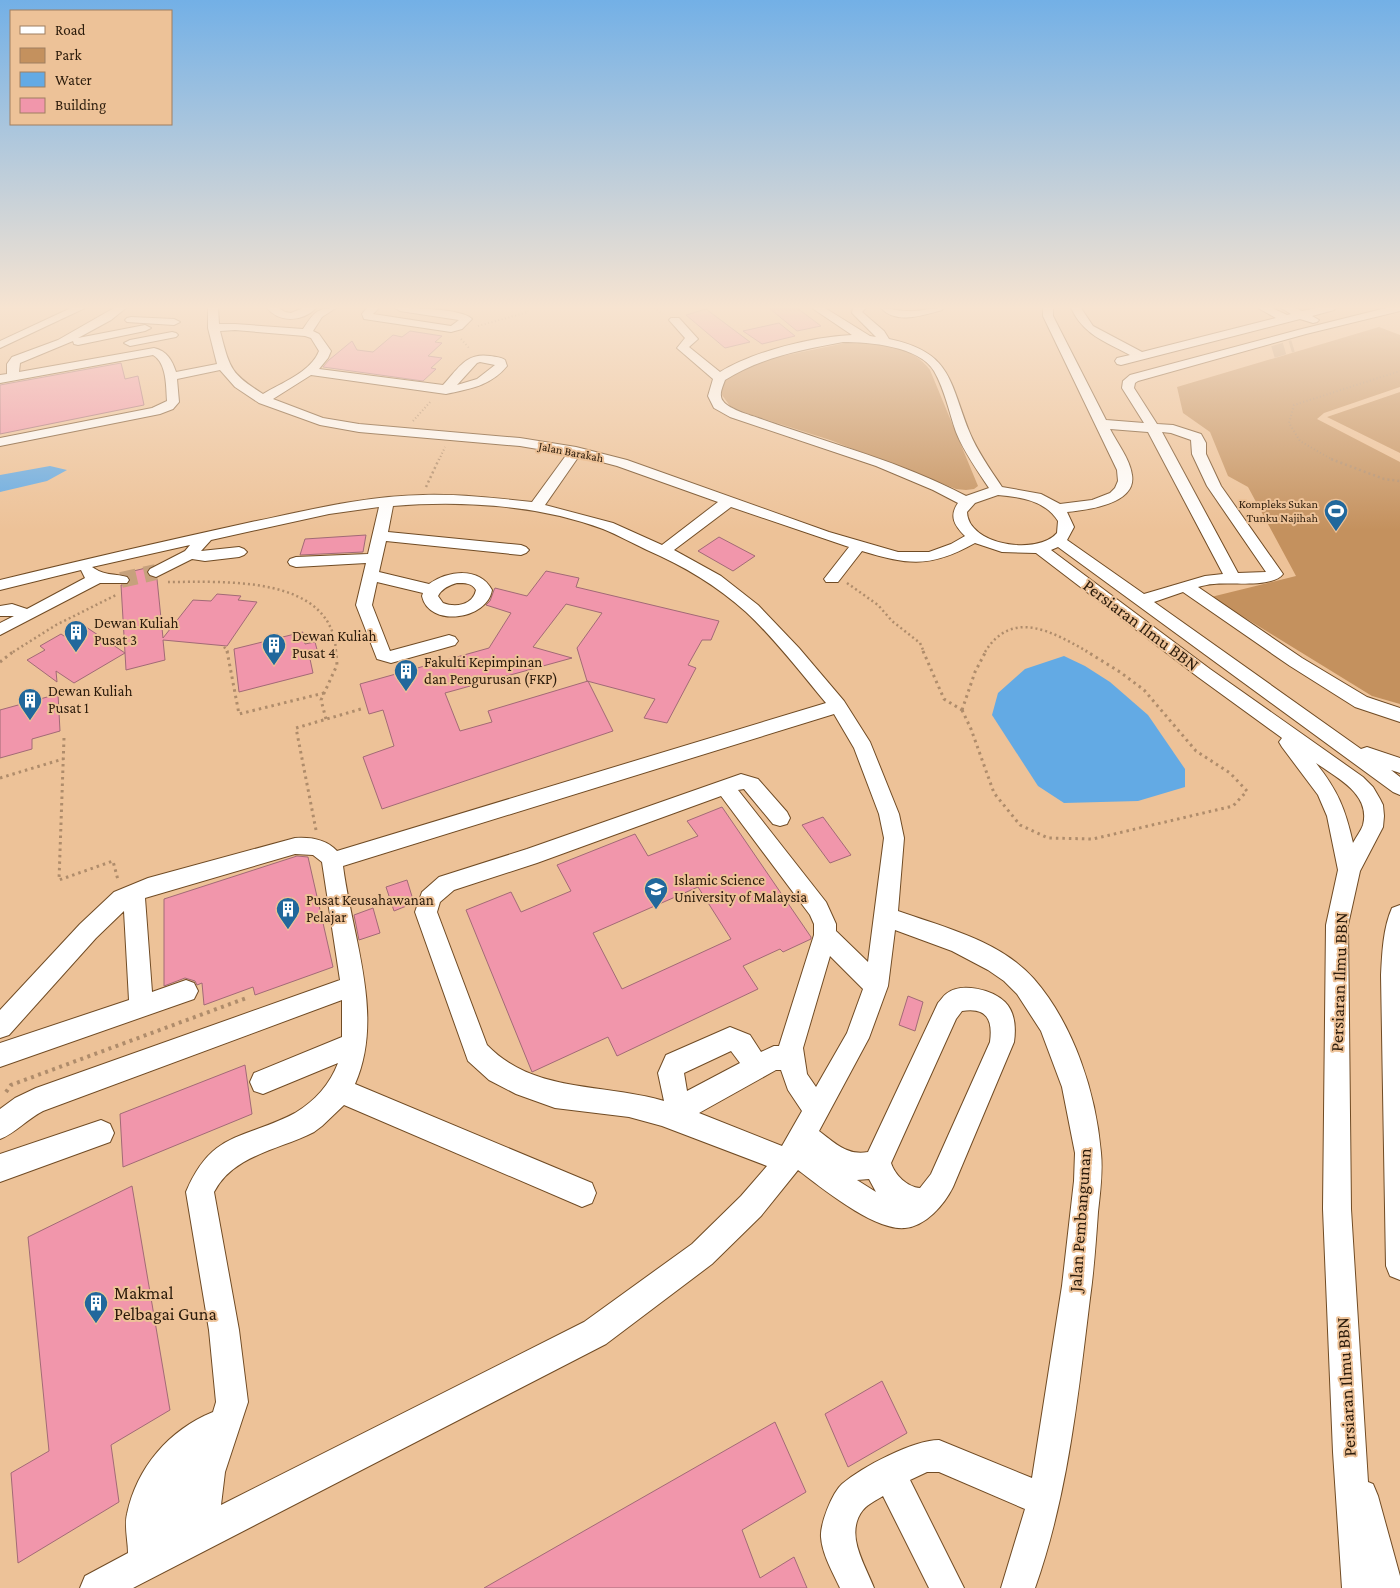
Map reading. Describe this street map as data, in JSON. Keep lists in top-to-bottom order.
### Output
{
  "streets": {
    "street": ["Jalan Barakah", "Persiaran Ilmu BBN", "Jalan Pembangunan"]
  },
  "places": {
    "sports": ["Kompleks Sukan Tunku Najihah"],
    "building": [
      "Dewan Kuliah Pusat 3",
      "Dewan Kuliah Pusat 4",
      "Fakulti Kepimpinan dan Pengurusan (FKP)",
      "Dewan Kuliah Pusat 1",
      "Pusat Keusahawanan Pelajar",
      "Makmal Pelbagai Guna"
    ],
    "school or university": ["Islamic Science University of Malaysia"]
  },
  "legend": [
    "Road",
    "Park",
    "Water",
    "Building"
  ]
}
